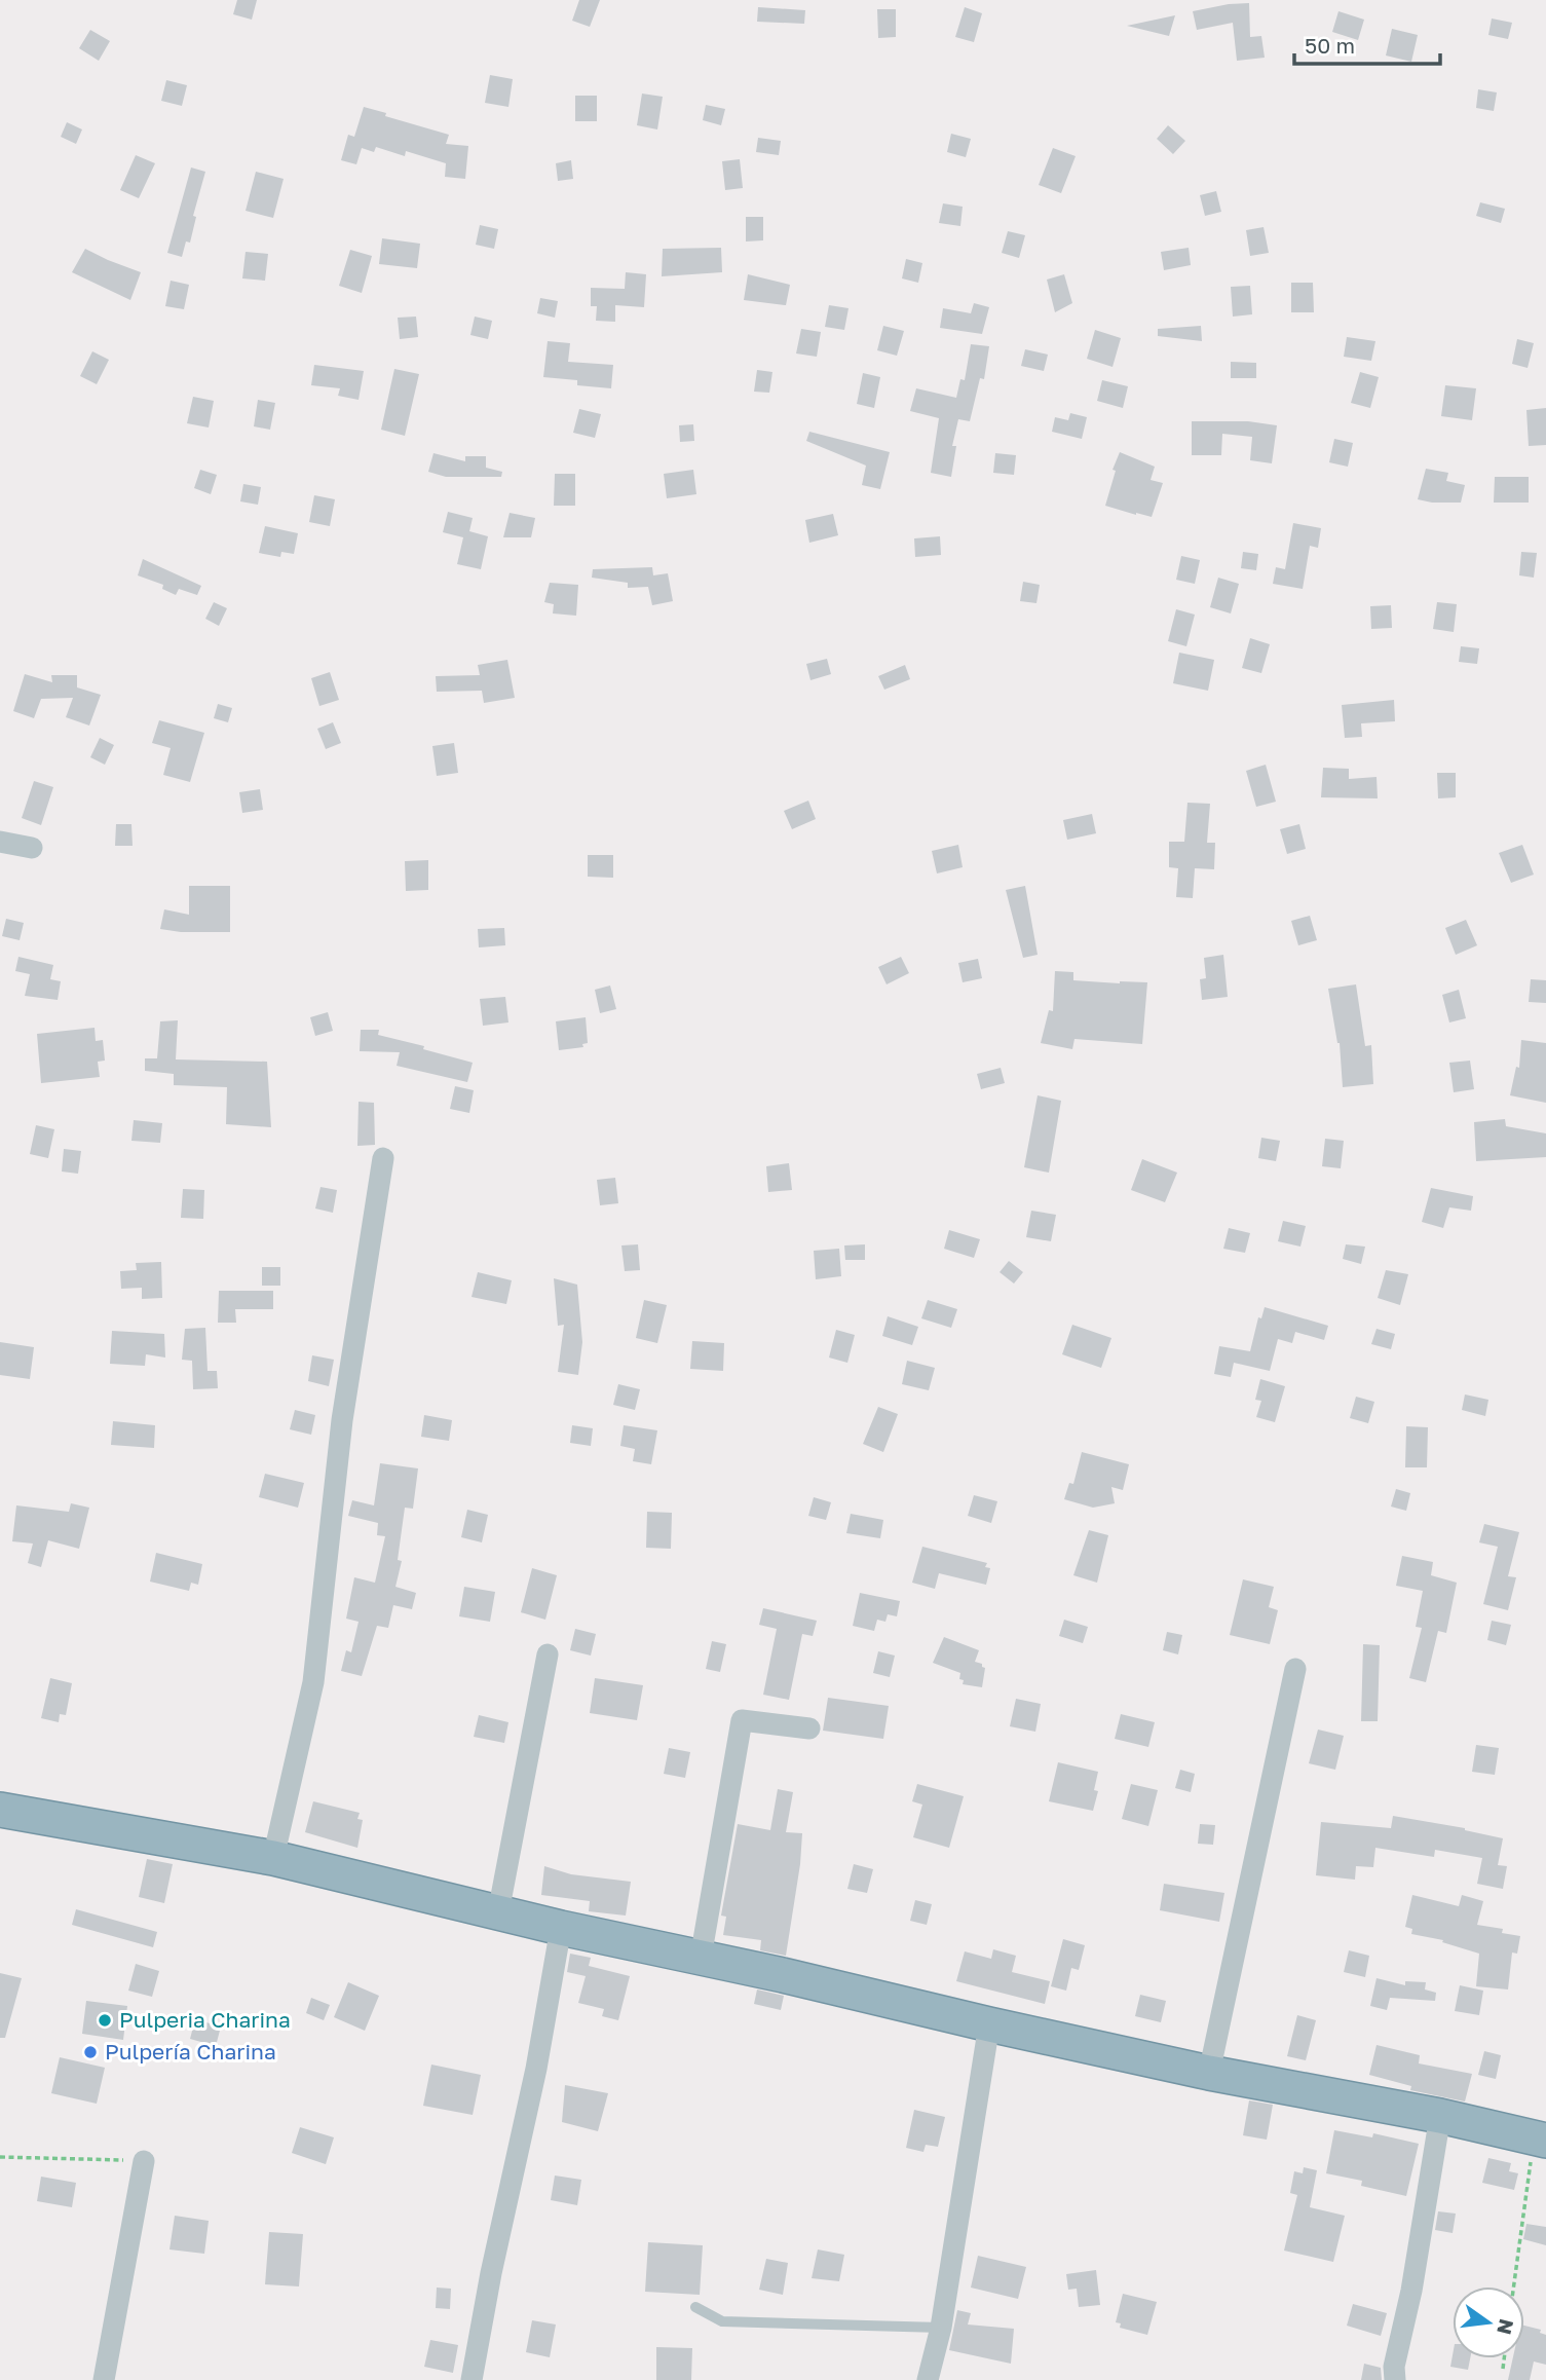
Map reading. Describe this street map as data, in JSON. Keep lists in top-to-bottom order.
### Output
{
  "places": ["Pulperia Charina", "Pulpería Charina"],
  "scale_bar": "50 m",
  "north": "right"
}
